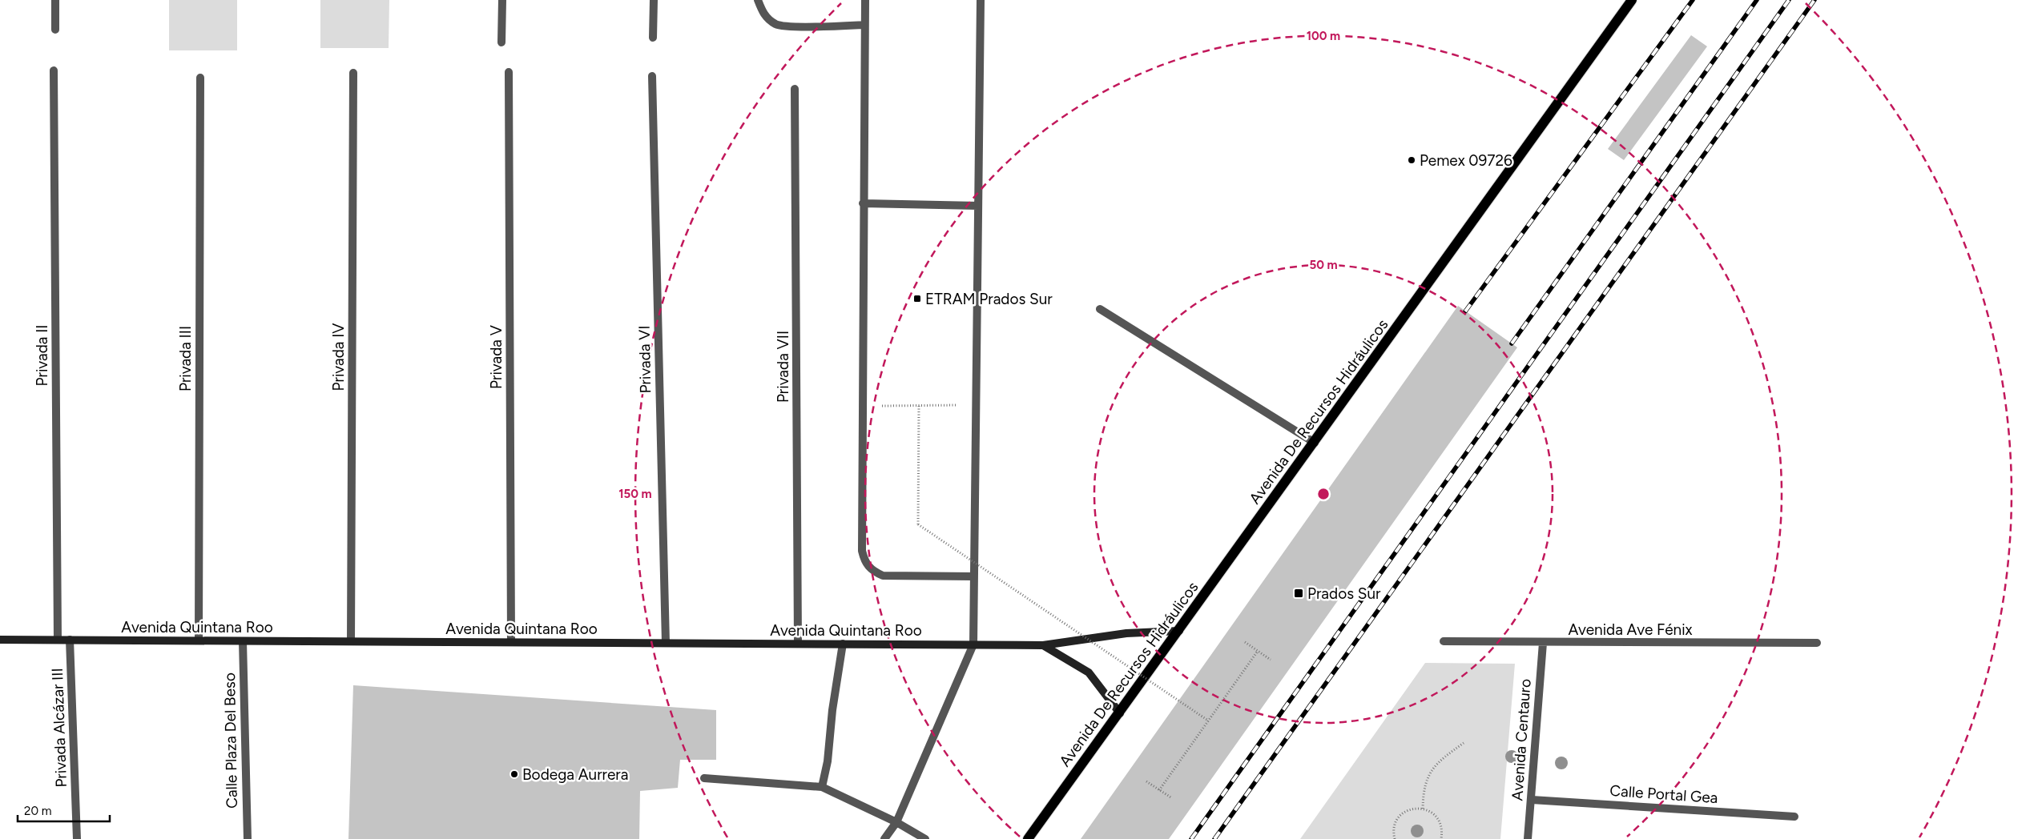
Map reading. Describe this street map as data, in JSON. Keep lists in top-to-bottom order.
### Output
{
  "streets": {
    "main road": ["Avenida De Recursos Hidráulicos", "Avenida Quintana Roo"],
    "street": [
      "Privada II",
      "Privada IV",
      "Privada V",
      "Privada III",
      "Privada VI",
      "Privada VII",
      "Avenida Ave Fénix",
      "Privada Alcázar III",
      "Avenida Centauro",
      "Calle Plaza Del Beso",
      "Calle Portal Gea"
    ]
  },
  "crossings": [
    ["Privada II", "Avenida Quintana Roo"],
    ["Privada IV", "Avenida Quintana Roo"],
    ["Privada V", "Avenida Quintana Roo"],
    ["Privada III", "Avenida Quintana Roo"],
    ["Privada VI", "Avenida Quintana Roo"],
    ["Privada VII", "Avenida Quintana Roo"],
    ["Avenida De Recursos Hidráulicos", "Avenida Quintana Roo"],
    ["Avenida Quintana Roo", "Privada Alcázar III"],
    ["Avenida Quintana Roo", "Calle Plaza Del Beso"],
    ["Avenida Ave Fénix", "Avenida Centauro"],
    ["Avenida Centauro", "Calle Portal Gea"]
  ],
  "places": {
    "other": ["Pemex 09726", "Bodega Aurrera"],
    "transit": ["ETRAM Prados Sur", "Prados Sur"]
  },
  "scale_bar": "20 m",
  "rings": ["100 m", "50 m", "150 m"]
}
